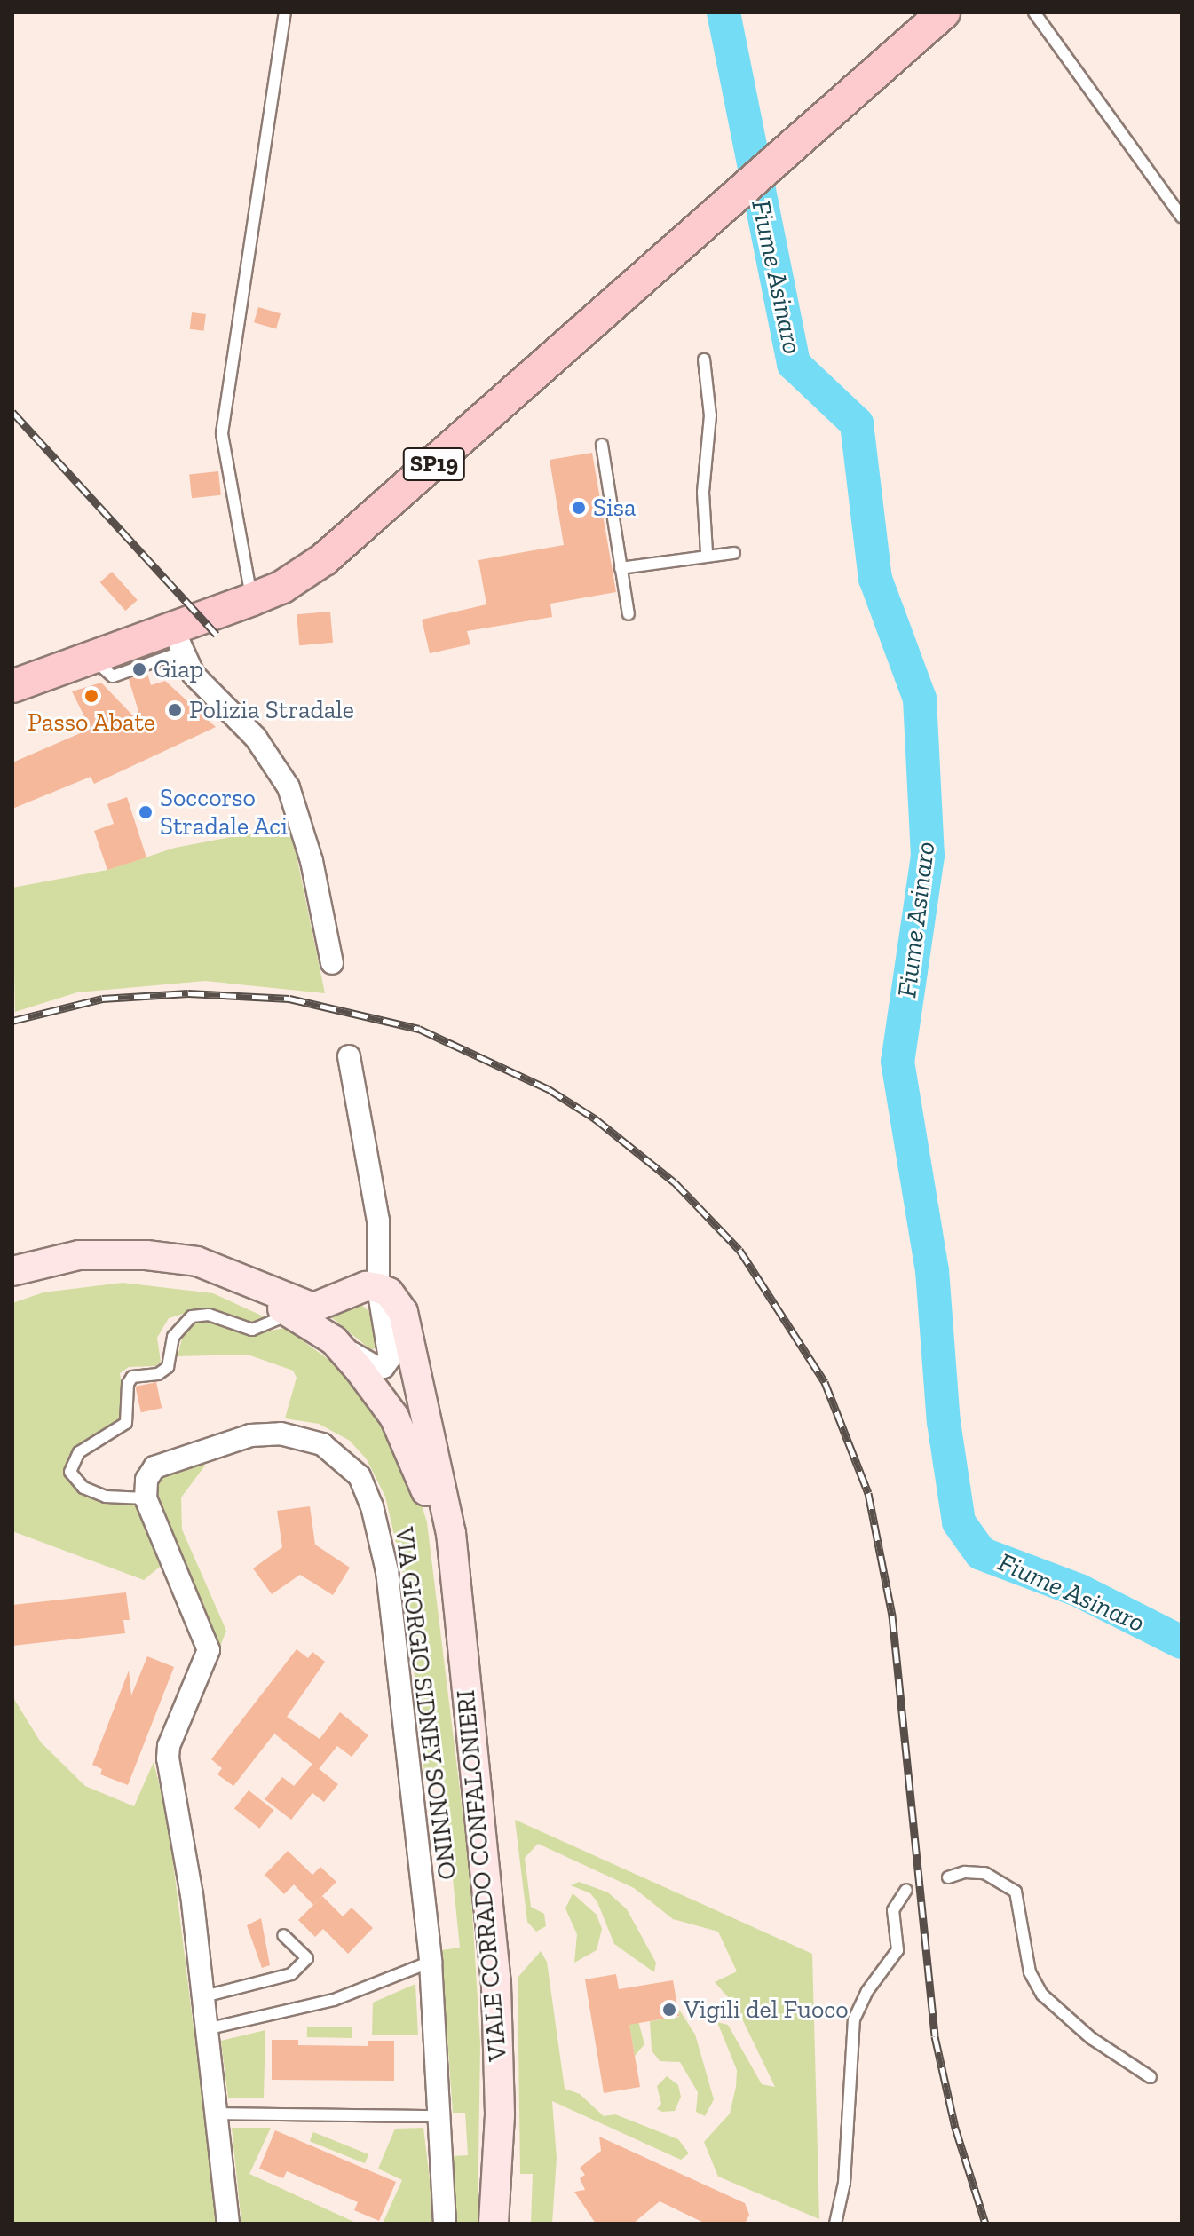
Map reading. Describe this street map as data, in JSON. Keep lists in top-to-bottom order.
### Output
{
  "streets": {
    "main road": ["SP19", "VIALE CORRADO CONFALONIERI"],
    "street": ["VIA GIORGIO SIDNEY SONNINO"]
  },
  "water": ["Fiume Asinaro"],
  "places": [
    "Sisa",
    "Giap",
    "Passo Abate",
    "Polizia Stradale",
    "Soccorso Stradale Aci",
    "Vigili del Fuoco"
  ]
}
